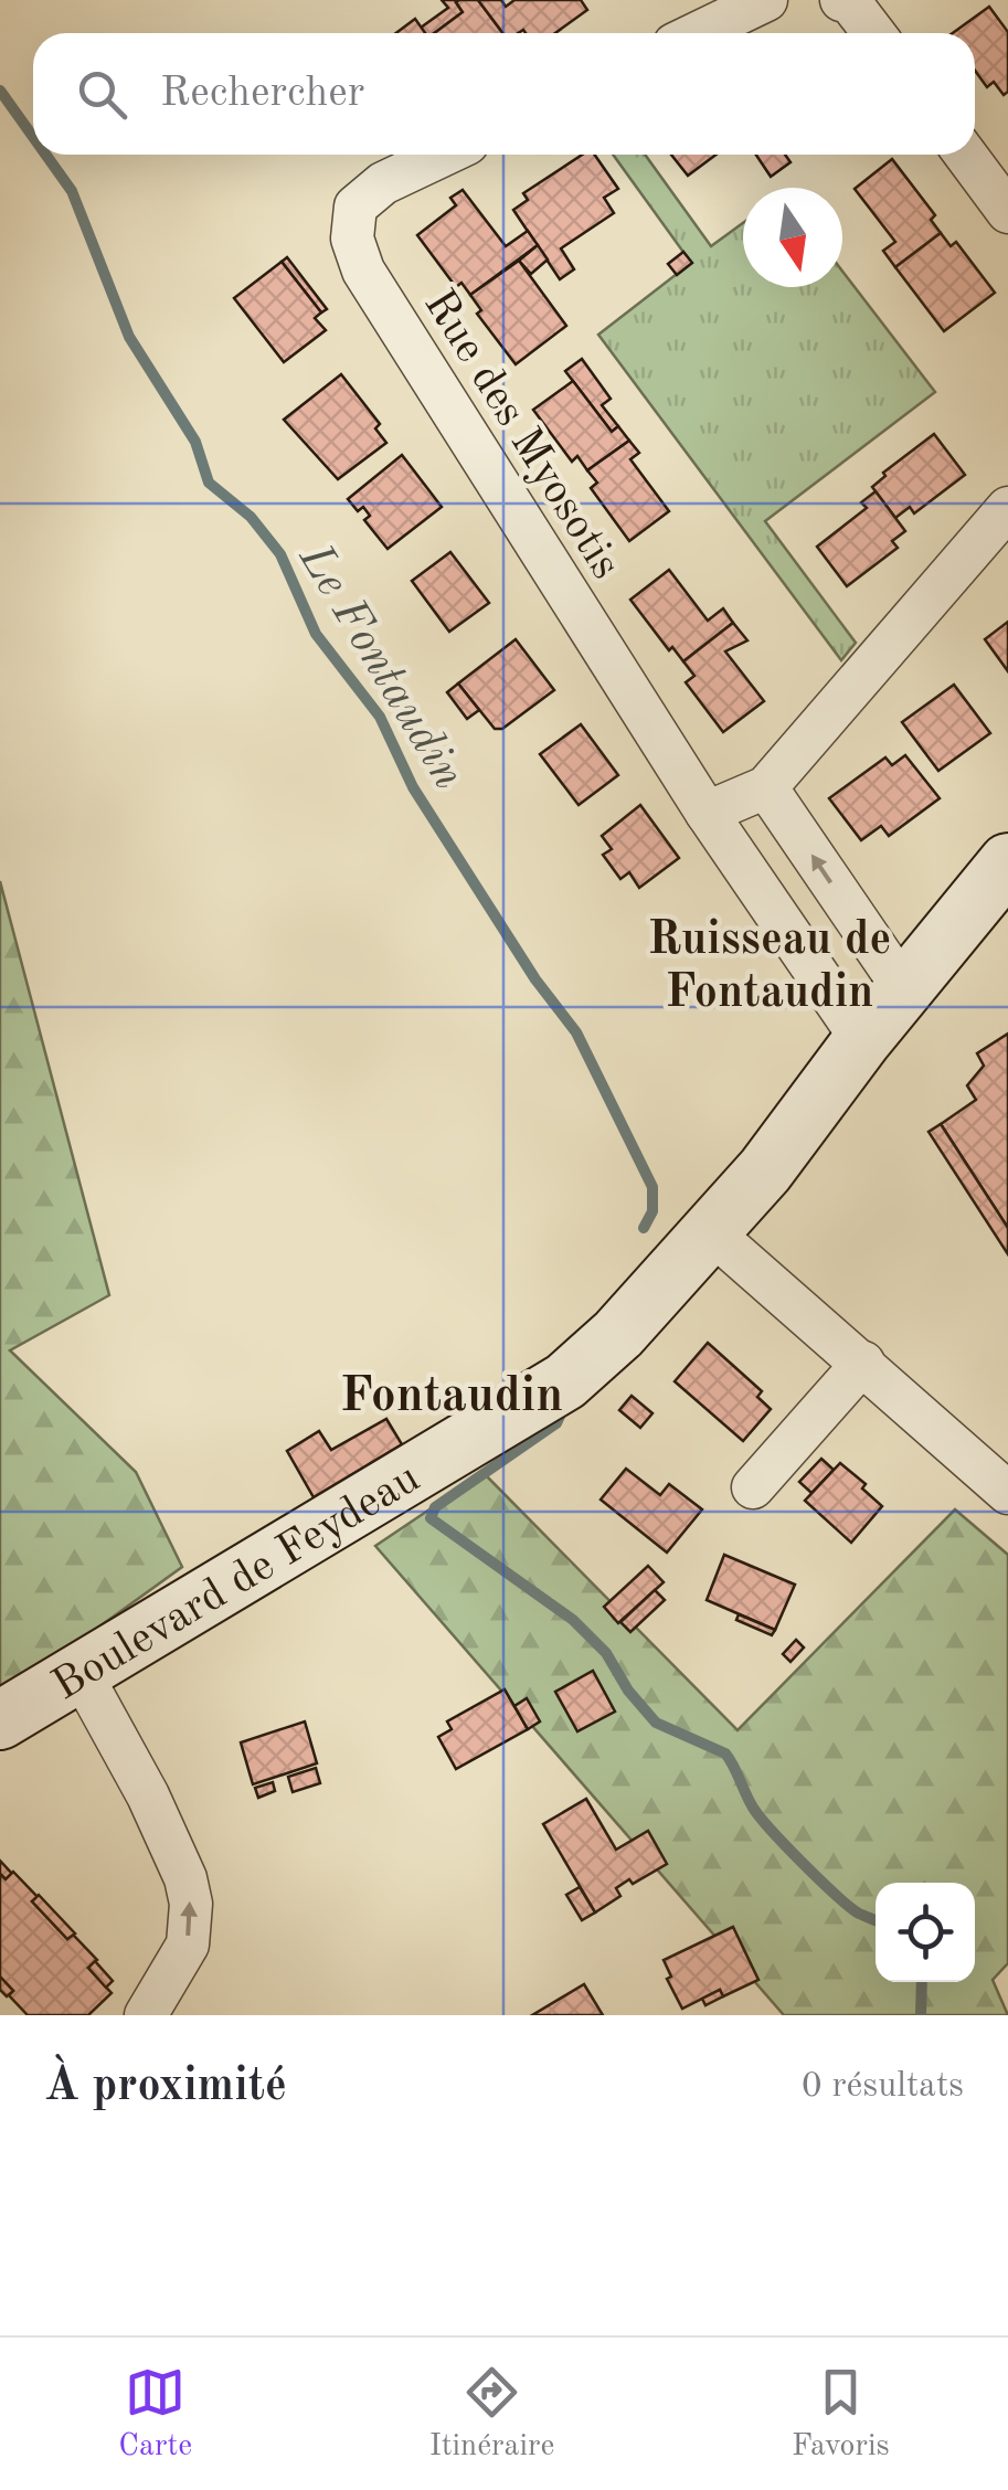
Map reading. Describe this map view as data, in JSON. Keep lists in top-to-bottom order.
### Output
{
  "streets": {
    "main road": ["Boulevard de Feydeau"],
    "street": ["Rue des Myosotis"]
  },
  "crossings": [
    ["Rue des Myosotis", "Boulevard de Feydeau"]
  ],
  "districts": ["Ruisseau de Fontaudin", "Fontaudin"],
  "water": ["Le Fontaudin"],
  "north": "bottom",
  "page": {
    "search": "Rechercher",
    "heading": ["À proximité", "0 résultats"],
    "nav": ["Carte", "Itinéraire", "Favoris"]
  }
}
